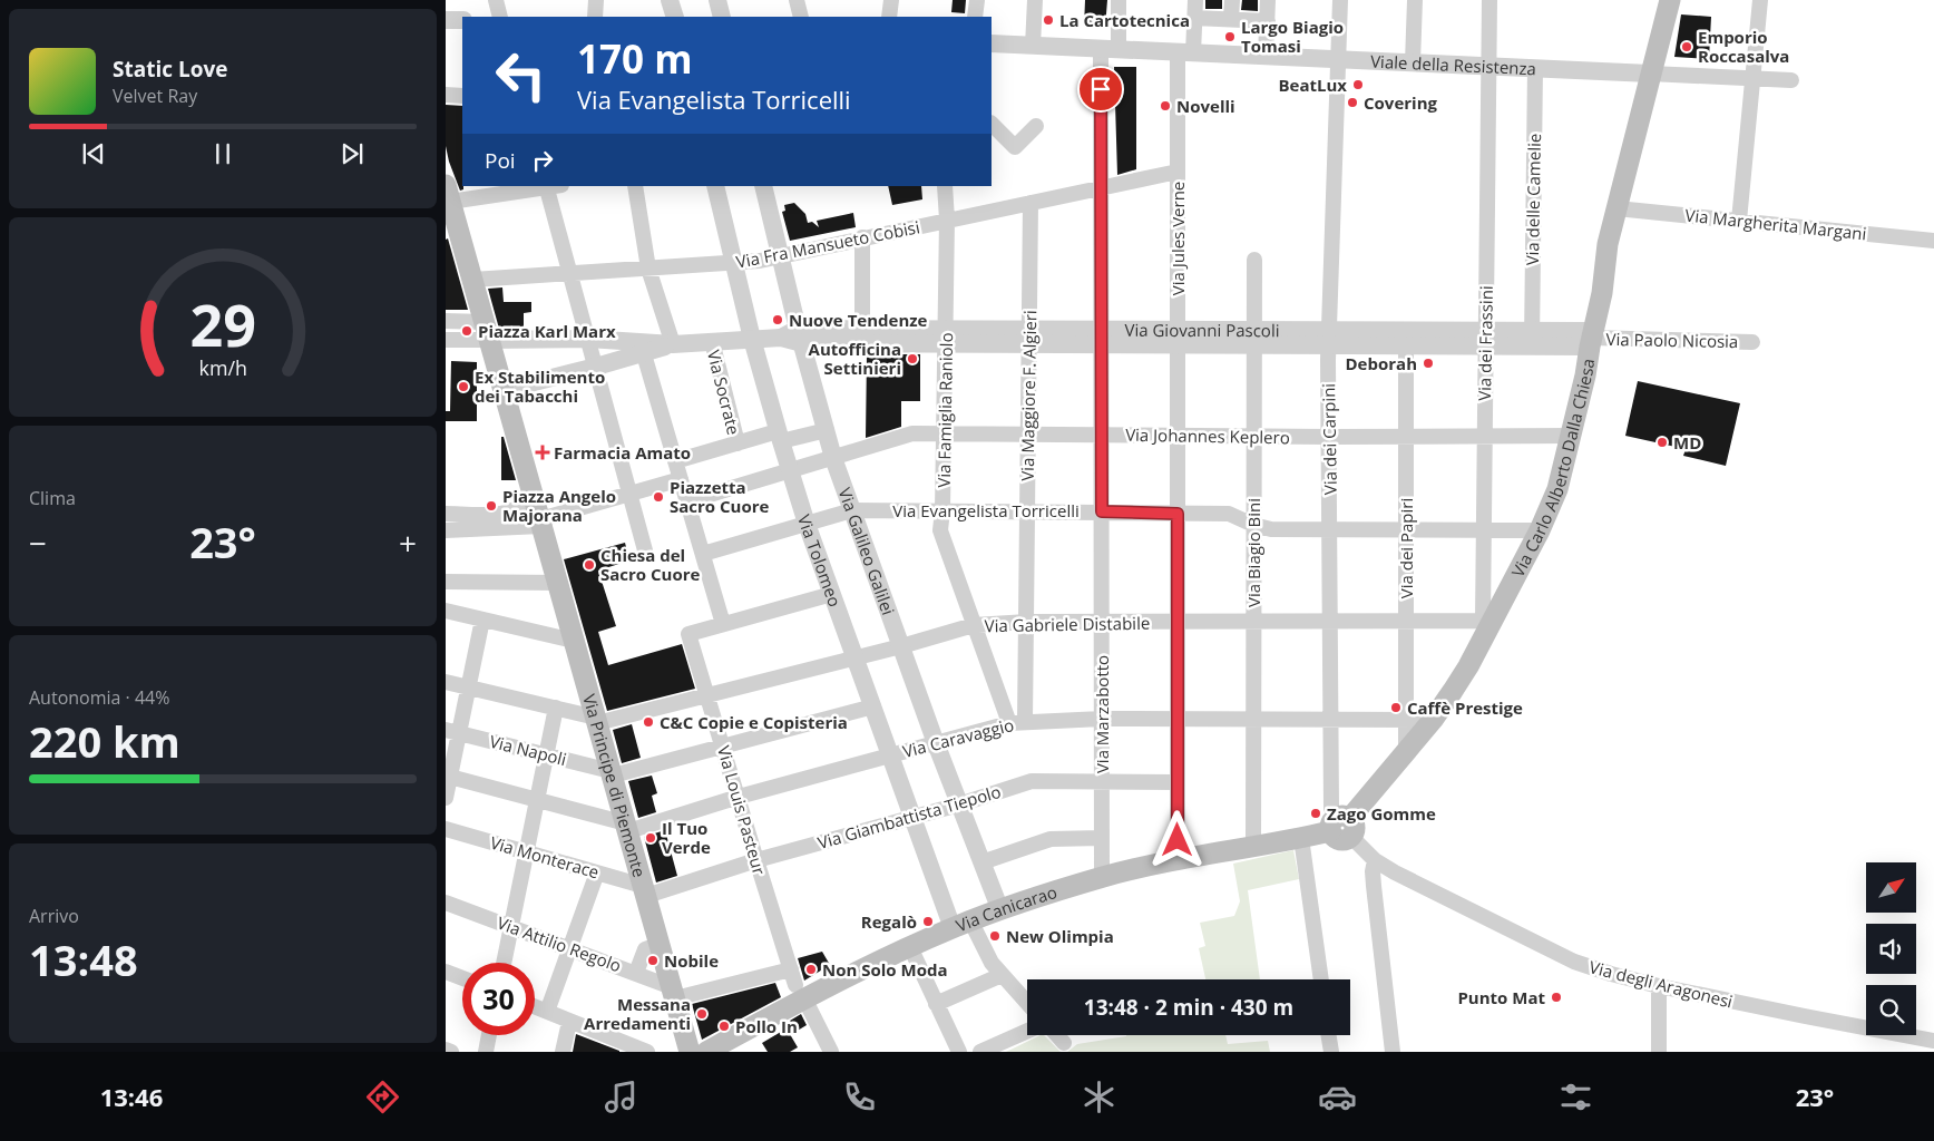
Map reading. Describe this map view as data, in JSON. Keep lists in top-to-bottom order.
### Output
{
  "streets": {
    "main road": ["Via Carlo Alberto Dalla Chiesa", "Via Principe di Piemonte", "Via Canicarao"],
    "street": [
      "Viale della Resistenza",
      "Via delle Camelie",
      "Via Margherita Margani",
      "Via Jules Verne",
      "Via Fra Mansueto Cobisi",
      "Via Giovanni Pascoli",
      "Via Paolo Nicosia",
      "Via dei Frassini",
      "Via Socrate",
      "Via Maggiore F. Algieri",
      "Via Famiglia Raniolo",
      "Via Johannes Keplero",
      "Via dei Carpini",
      "Via Evangelista Torricelli",
      "Via dei Papiri",
      "Via Galileo Galilei",
      "Via Biagio Bini",
      "Via Tolomeo",
      "Via Gabriele Distabile",
      "Via Marzabotto",
      "Via Caravaggio",
      "Via Napoli",
      "Via Louis Pasteur",
      "Via Giambattista Tiepolo",
      "Via Monterace",
      "Via Attilio Regolo",
      "Via degli Aragonesi"
    ]
  },
  "crossings": [
    ["Viale della Resistenza", "Via delle Camelie"],
    ["Viale della Resistenza", "Via Jules Verne"],
    ["Viale della Resistenza", "Via dei Frassini"],
    ["Viale della Resistenza", "Via dei Carpini"],
    ["Viale della Resistenza", "Via Carlo Alberto Dalla Chiesa"],
    ["Viale della Resistenza", "Via Marzabotto"],
    ["Via delle Camelie", "Via Giovanni Pascoli"],
    ["Via Margherita Margani", "Via Carlo Alberto Dalla Chiesa"],
    ["Via Jules Verne", "Via Fra Mansueto Cobisi"],
    ["Via Jules Verne", "Via Giovanni Pascoli"],
    ["Via Jules Verne", "Via Johannes Keplero"],
    ["Via Jules Verne", "Via Evangelista Torricelli"],
    ["Via Jules Verne", "Via Gabriele Distabile"],
    ["Via Jules Verne", "Via Caravaggio"],
    ["Via Jules Verne", "Via Giambattista Tiepolo"],
    ["Via Jules Verne", "Via Canicarao"],
    ["Via Fra Mansueto Cobisi", "Via Maggiore F. Algieri"],
    ["Via Fra Mansueto Cobisi", "Via Famiglia Raniolo"],
    ["Via Fra Mansueto Cobisi", "Via Galileo Galilei"],
    ["Via Fra Mansueto Cobisi", "Via Tolomeo"],
    ["Via Fra Mansueto Cobisi", "Via Marzabotto"],
    ["Via Fra Mansueto Cobisi", "Via Principe di Piemonte"],
    ["Via Giovanni Pascoli", "Via Paolo Nicosia"],
    ["Via Giovanni Pascoli", "Via dei Frassini"],
    ["Via Giovanni Pascoli", "Via Socrate"],
    ["Via Giovanni Pascoli", "Via Maggiore F. Algieri"],
    ["Via Giovanni Pascoli", "Via Famiglia Raniolo"],
    ["Via Giovanni Pascoli", "Via dei Carpini"],
    ["Via Giovanni Pascoli", "Via Carlo Alberto Dalla Chiesa"],
    ["Via Giovanni Pascoli", "Via dei Papiri"],
    ["Via Giovanni Pascoli", "Via Galileo Galilei"],
    ["Via Giovanni Pascoli", "Via Biagio Bini"],
    ["Via Giovanni Pascoli", "Via Tolomeo"],
    ["Via Giovanni Pascoli", "Via Marzabotto"],
    ["Via Giovanni Pascoli", "Via Principe di Piemonte"],
    ["Via Paolo Nicosia", "Via Carlo Alberto Dalla Chiesa"],
    ["Via dei Frassini", "Via Johannes Keplero"],
    ["Via dei Frassini", "Via Carlo Alberto Dalla Chiesa"],
    ["Via dei Frassini", "Via Evangelista Torricelli"],
    ["Via dei Frassini", "Via Gabriele Distabile"],
    ["Via Maggiore F. Algieri", "Via Johannes Keplero"],
    ["Via Maggiore F. Algieri", "Via Evangelista Torricelli"],
    ["Via Maggiore F. Algieri", "Via Gabriele Distabile"],
    ["Via Maggiore F. Algieri", "Via Caravaggio"],
    ["Via Famiglia Raniolo", "Via Johannes Keplero"],
    ["Via Famiglia Raniolo", "Via Evangelista Torricelli"],
    ["Via Famiglia Raniolo", "Via Gabriele Distabile"],
    ["Via Famiglia Raniolo", "Via Caravaggio"],
    ["Via Johannes Keplero", "Via dei Carpini"],
    ["Via Johannes Keplero", "Via Carlo Alberto Dalla Chiesa"],
    ["Via Johannes Keplero", "Via dei Papiri"],
    ["Via Johannes Keplero", "Via Galileo Galilei"],
    ["Via Johannes Keplero", "Via Biagio Bini"],
    ["Via Johannes Keplero", "Via Tolomeo"],
    ["Via Johannes Keplero", "Via Marzabotto"],
    ["Via dei Carpini", "Via Carlo Alberto Dalla Chiesa"],
    ["Via dei Carpini", "Via Evangelista Torricelli"],
    ["Via dei Carpini", "Via Gabriele Distabile"],
    ["Via dei Carpini", "Via Caravaggio"],
    ["Via dei Carpini", "Via Canicarao"],
    ["Via dei Carpini", "Via degli Aragonesi"],
    ["Via Carlo Alberto Dalla Chiesa", "Via Evangelista Torricelli"],
    ["Via Carlo Alberto Dalla Chiesa", "Via dei Papiri"],
    ["Via Carlo Alberto Dalla Chiesa", "Via Gabriele Distabile"],
    ["Via Carlo Alberto Dalla Chiesa", "Via Caravaggio"],
    ["Via Carlo Alberto Dalla Chiesa", "Via Canicarao"],
    ["Via Carlo Alberto Dalla Chiesa", "Via degli Aragonesi"],
    ["Via Evangelista Torricelli", "Via dei Papiri"],
    ["Via Evangelista Torricelli", "Via Galileo Galilei"],
    ["Via Evangelista Torricelli", "Via Biagio Bini"],
    ["Via Evangelista Torricelli", "Via Tolomeo"],
    ["Via Evangelista Torricelli", "Via Marzabotto"],
    ["Via dei Papiri", "Via Gabriele Distabile"],
    ["Via dei Papiri", "Via Caravaggio"],
    ["Via Galileo Galilei", "Via Gabriele Distabile"],
    ["Via Galileo Galilei", "Via Caravaggio"],
    ["Via Galileo Galilei", "Via Giambattista Tiepolo"],
    ["Via Galileo Galilei", "Via Canicarao"],
    ["Via Biagio Bini", "Via Gabriele Distabile"],
    ["Via Biagio Bini", "Via Caravaggio"],
    ["Via Biagio Bini", "Via Canicarao"],
    ["Via Tolomeo", "Via Gabriele Distabile"],
    ["Via Tolomeo", "Via Caravaggio"],
    ["Via Tolomeo", "Via Giambattista Tiepolo"],
    ["Via Tolomeo", "Via Canicarao"],
    ["Via Gabriele Distabile", "Via Marzabotto"],
    ["Via Gabriele Distabile", "Via Principe di Piemonte"],
    ["Via Gabriele Distabile", "Via Louis Pasteur"],
    ["Via Marzabotto", "Via Caravaggio"],
    ["Via Marzabotto", "Via Giambattista Tiepolo"],
    ["Via Marzabotto", "Via Canicarao"],
    ["Via Caravaggio", "Via Principe di Piemonte"],
    ["Via Caravaggio", "Via Louis Pasteur"],
    ["Via Napoli", "Via Principe di Piemonte"],
    ["Via Principe di Piemonte", "Via Giambattista Tiepolo"],
    ["Via Principe di Piemonte", "Via Monterace"],
    ["Via Principe di Piemonte", "Via Attilio Regolo"],
    ["Via Louis Pasteur", "Via Giambattista Tiepolo"],
    ["Via Louis Pasteur", "Via Canicarao"],
    ["Via Giambattista Tiepolo", "Via Monterace"],
    ["Via Canicarao", "Via degli Aragonesi"]
  ],
  "places": {
    "other": [
      "La Cartotecnica",
      "Largo Biagio Tomasi",
      "Emporio Roccasalva",
      "BeatLux",
      "Covering",
      "Novelli",
      "Nuove Tendenze",
      "Piazza Karl Marx",
      "Autofficina Settinieri",
      "Deborah",
      "Ex Stabilimento dei Tabacchi",
      "MD",
      "Piazzetta Sacro Cuore",
      "Piazza Angelo Majorana",
      "Chiesa del Sacro Cuore",
      "Caffè Prestige",
      "C&C Copie e Copisteria",
      "Zago Gomme",
      "Il Tuo Verde",
      "Regalò",
      "New Olimpia",
      "Nobile",
      "Non Solo Moda",
      "Punto Mat",
      "Messana Arredamenti",
      "Pollo In"
    ],
    "health": ["Farmacia Amato"]
  },
  "north": "top right",
  "page": {
    "turn": ["170 m", "Via Evangelista Torricelli"],
    "song": ["Static Love", "Velvet Ray"],
    "then": "Poi",
    "tile": [
      "Clima",
      ["Autonomia · 44%", "220 km"],
      ["Arrivo", "13:48"]
    ],
    "heat": ["−", "23°", "+"],
    "limit": "30",
    "trip": "13:48 · 2 min · 430 m",
    "tabs": ["13:46", "23°"],
    "gauge": ["29", "km/h"]
  }
}
